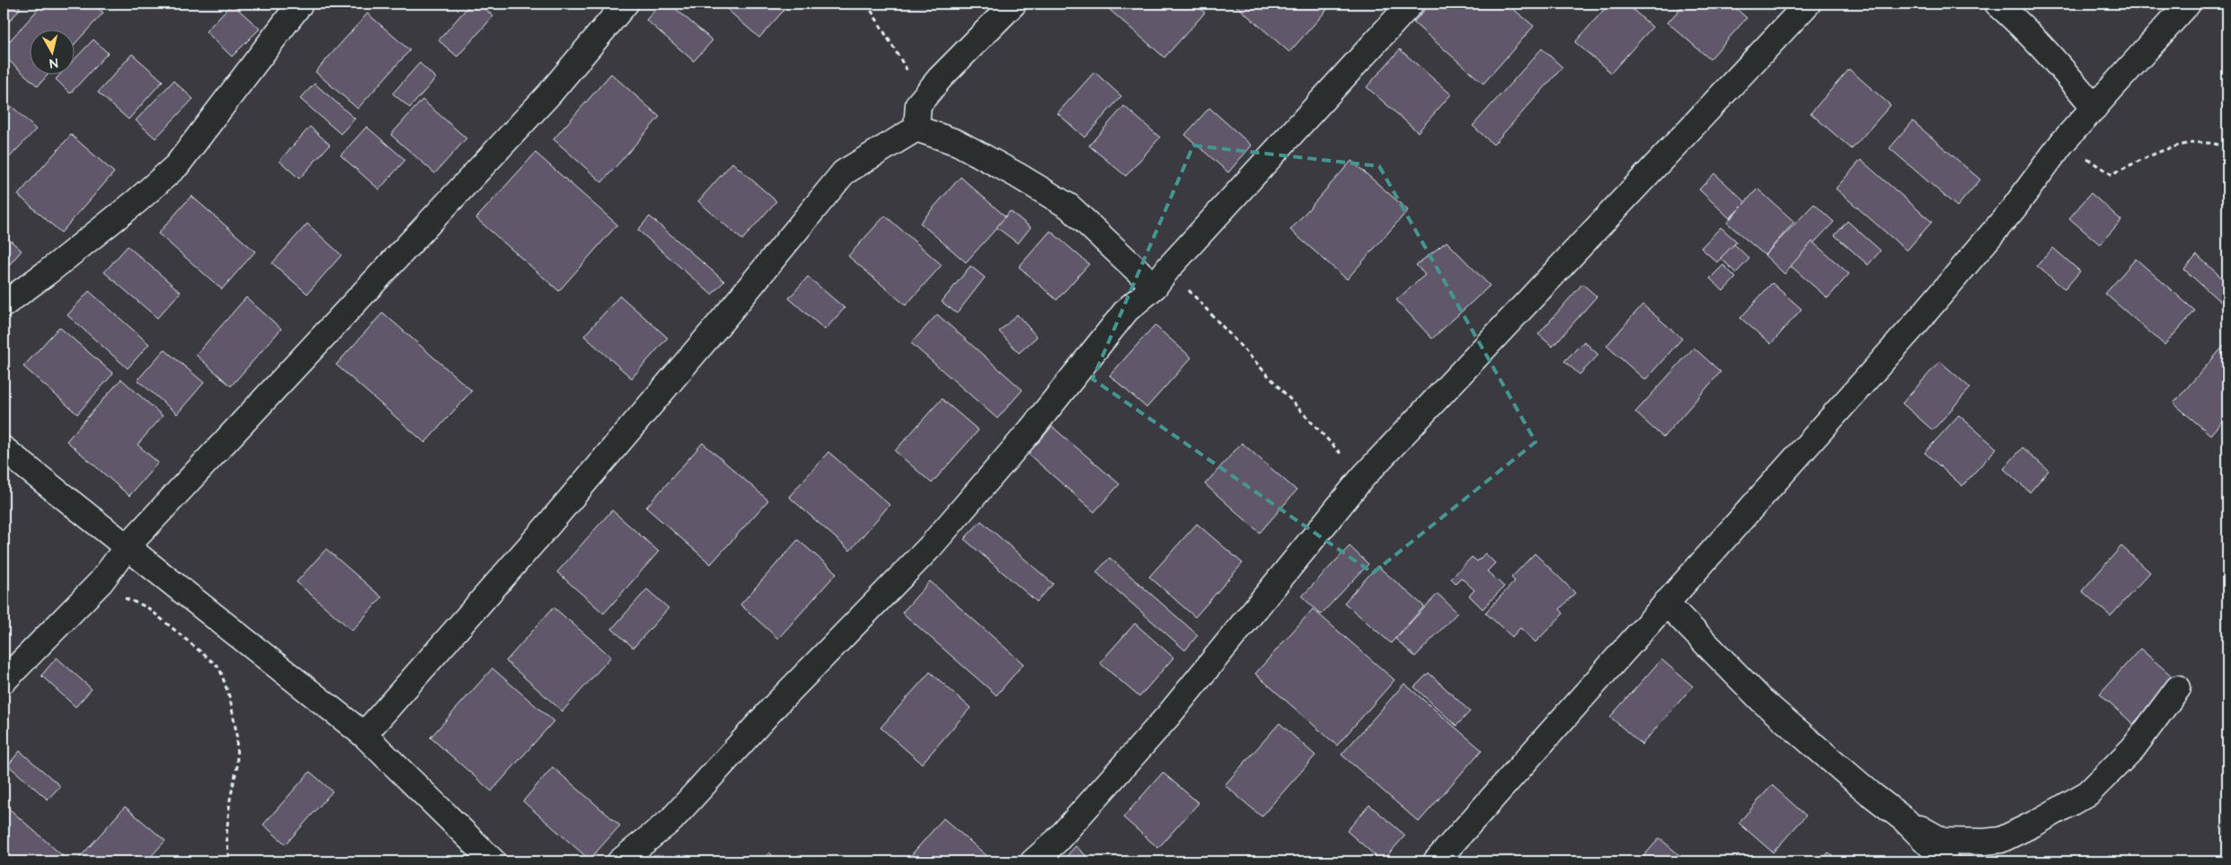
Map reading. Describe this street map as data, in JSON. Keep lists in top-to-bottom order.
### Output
{
  "north": "bottom"
}
